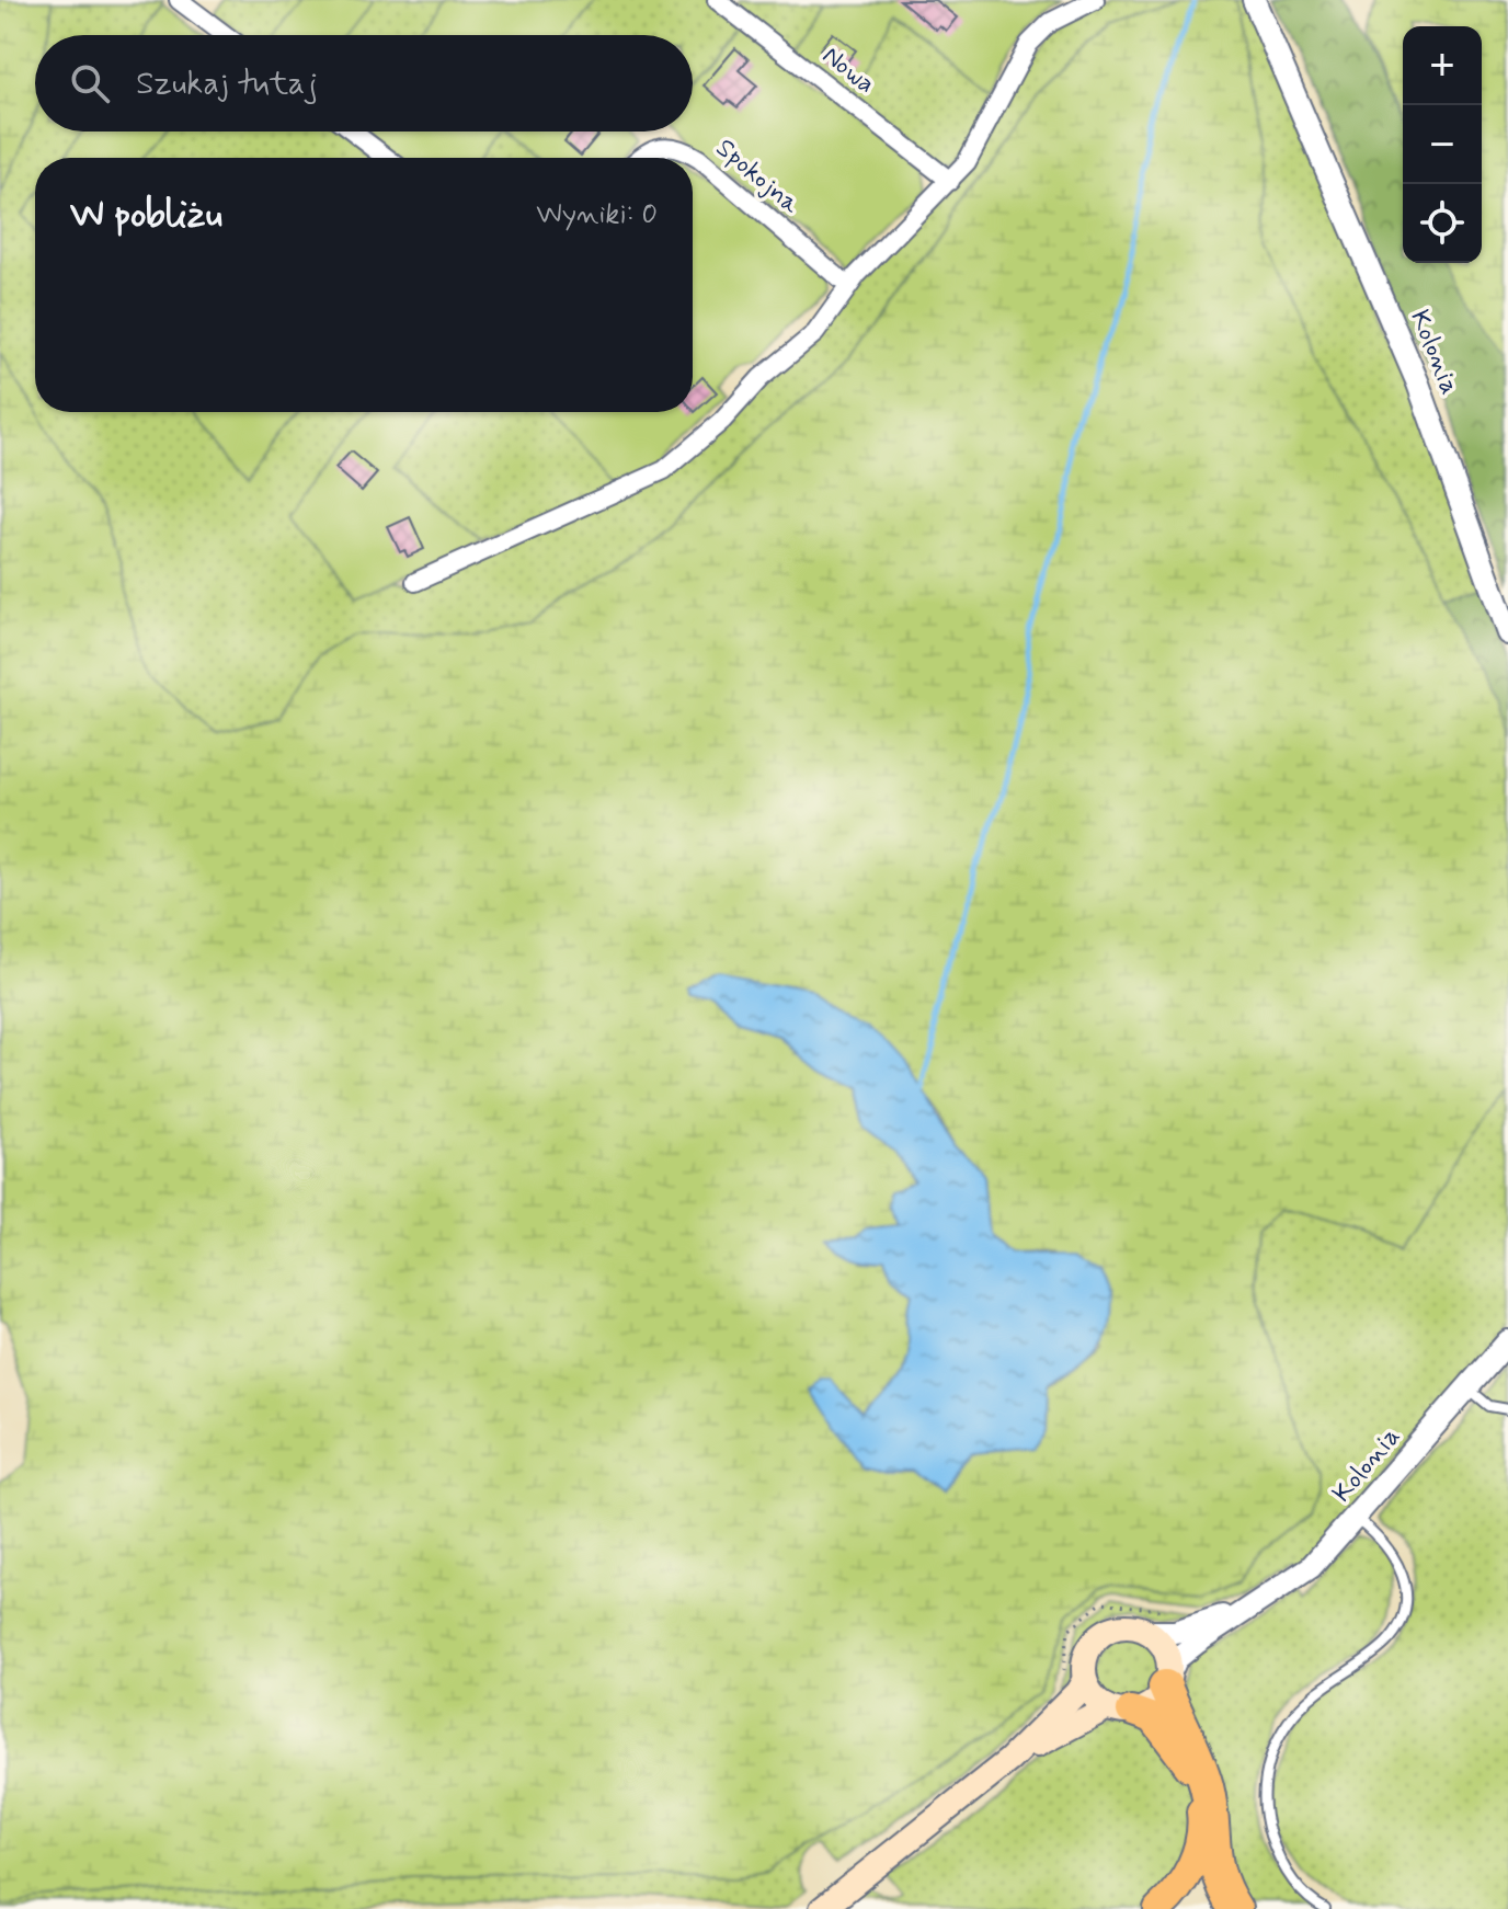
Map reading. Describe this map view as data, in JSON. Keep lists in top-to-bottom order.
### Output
{
  "streets": {
    "street": ["Nowa", "Spokojna", "Kolonia"]
  },
  "page": {
    "map_buttons": ["+", "−"],
    "search": "Szukaj tutaj",
    "heading": ["W pobliżu", "Wyniki: 0"]
  }
}
